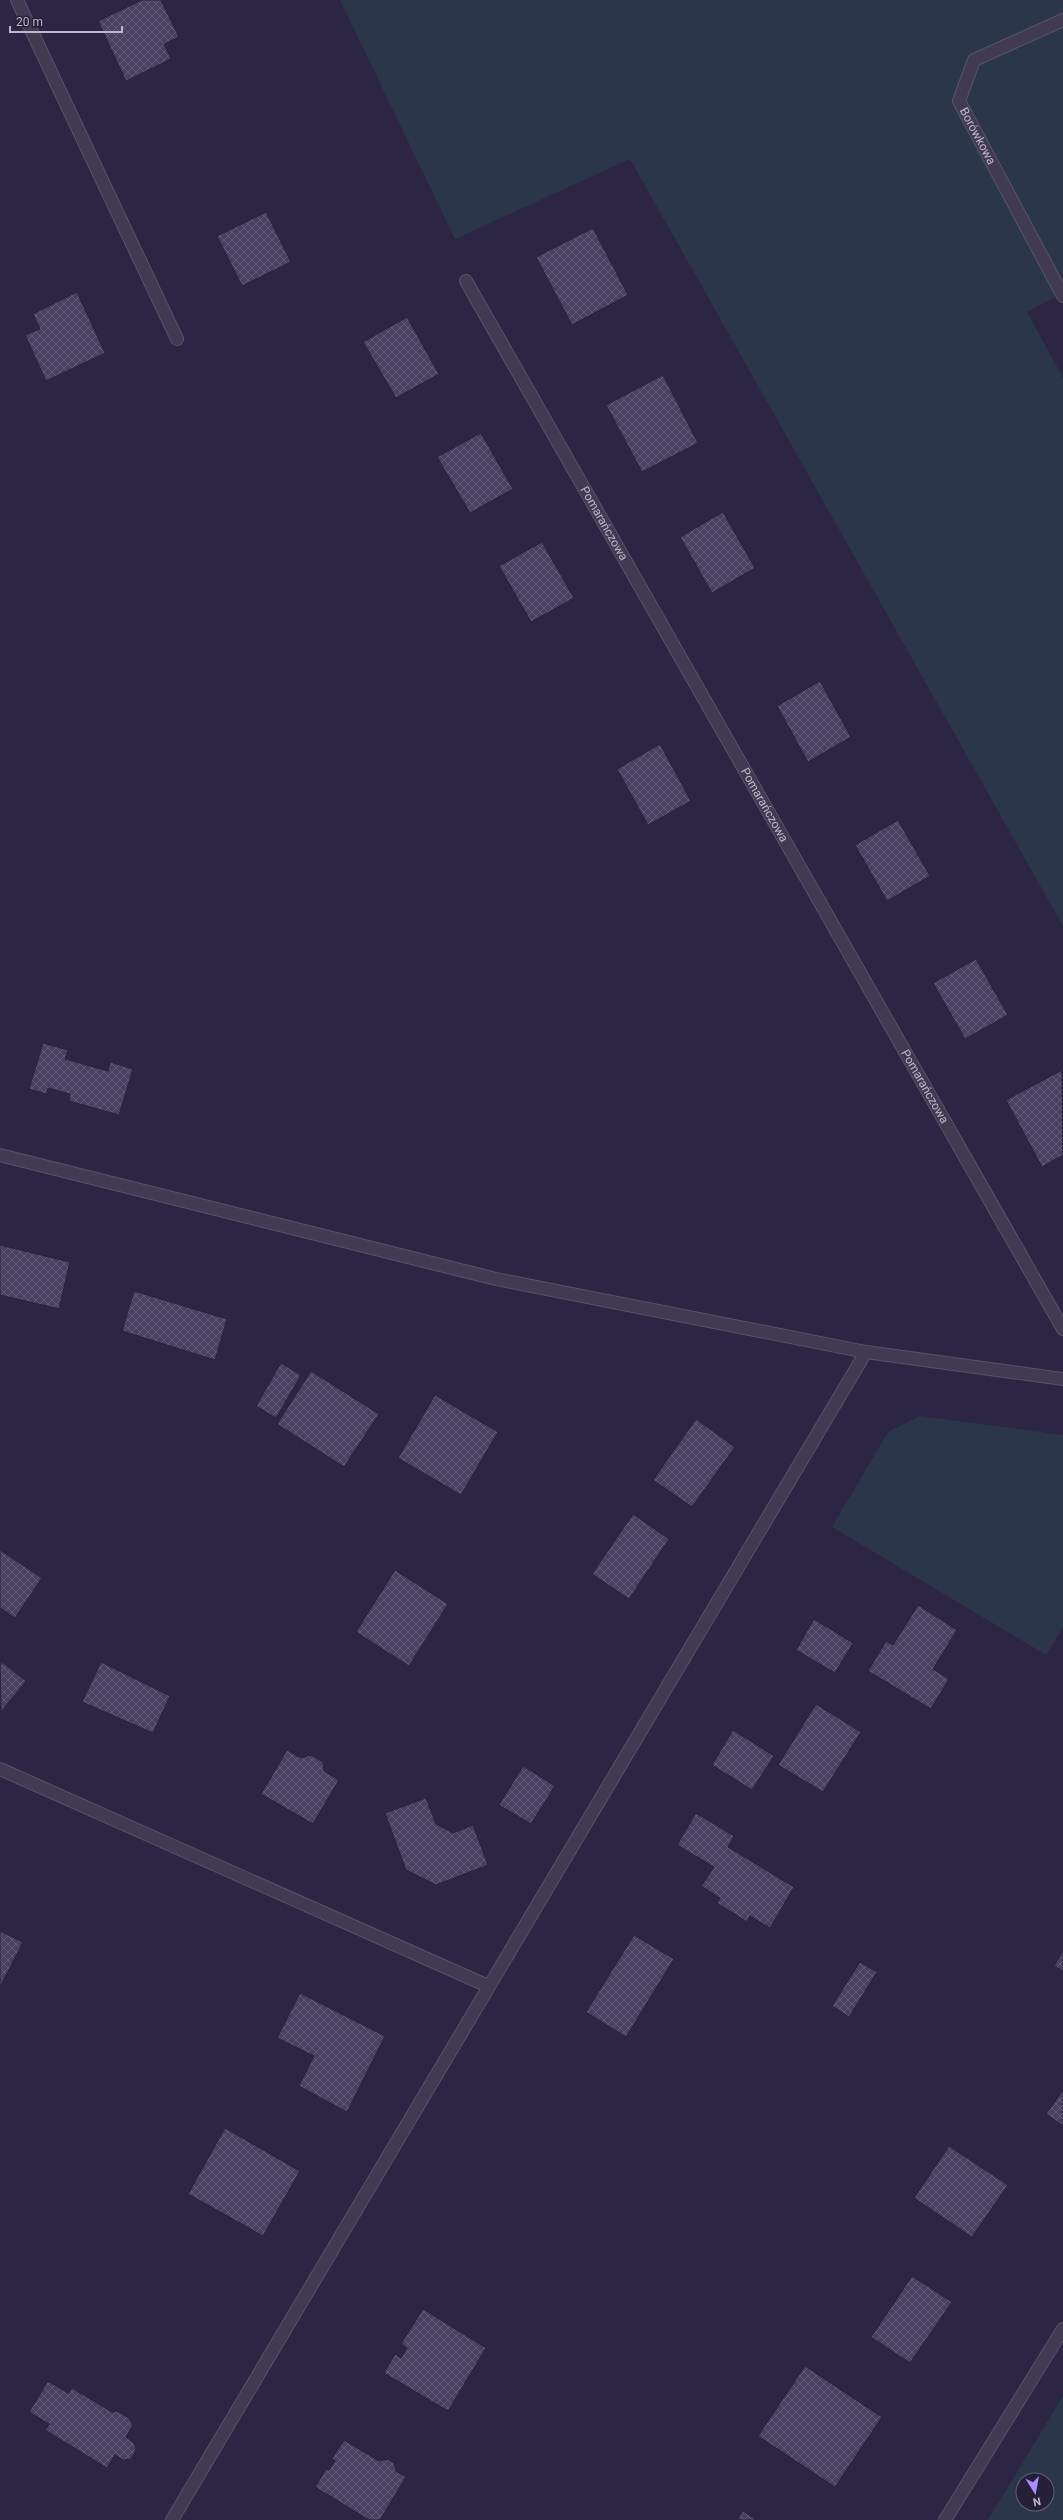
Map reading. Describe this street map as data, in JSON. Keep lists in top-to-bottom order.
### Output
{
  "streets": {
    "street": ["Borówkowa", "Pomarańczowa"]
  },
  "scale_bar": "20 m",
  "north": "bottom"
}
